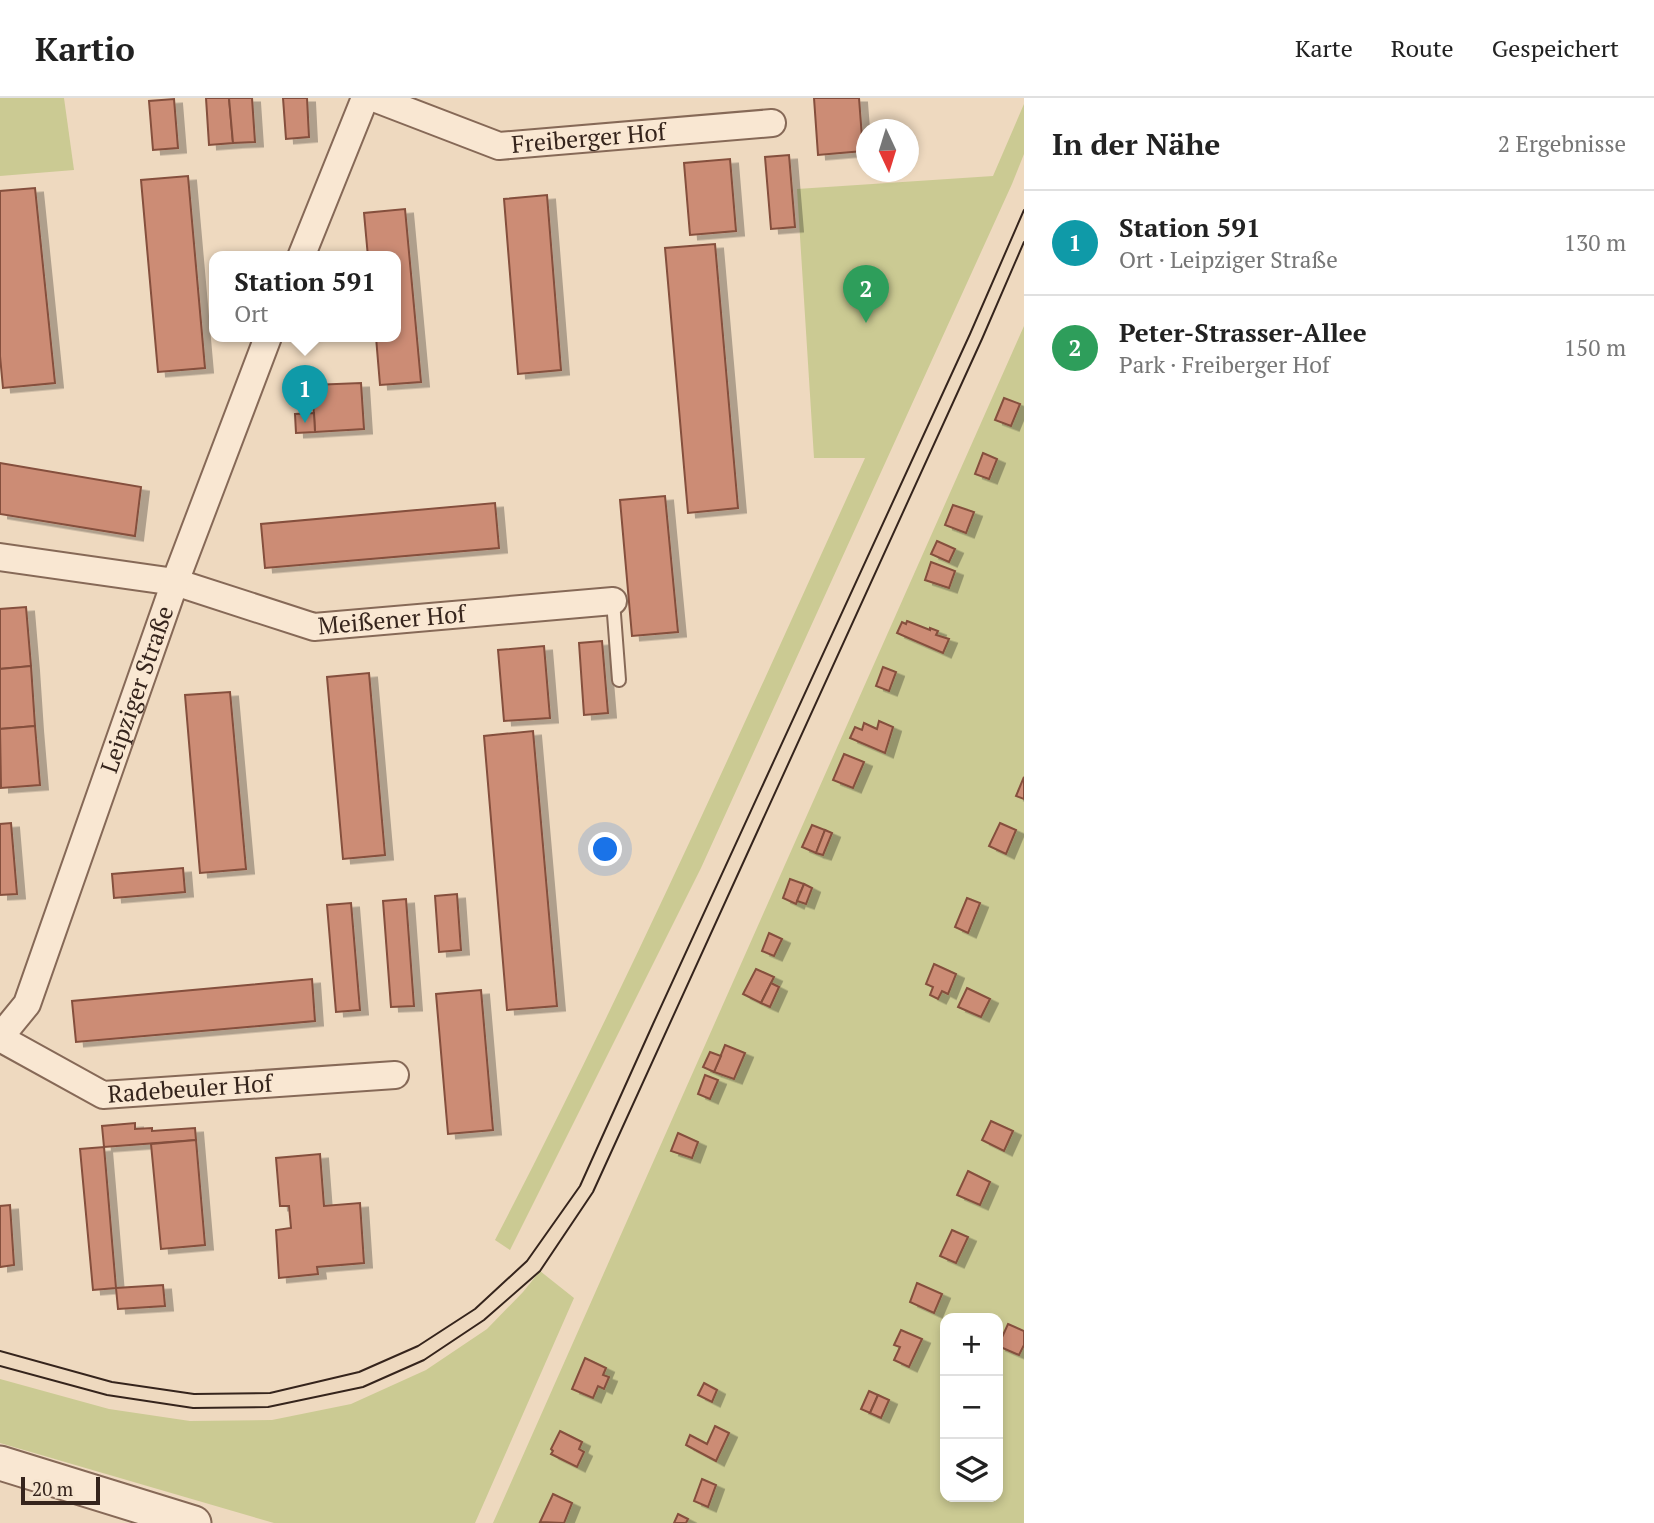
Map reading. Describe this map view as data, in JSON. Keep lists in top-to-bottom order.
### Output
{
  "streets": {
    "street": [
      "Freiberger Hof",
      "Meißener Hof",
      "Leipziger Straße",
      "Radebeuler Hof"
    ]
  },
  "crossings": [
    ["Meißener Hof", "Leipziger Straße"],
    ["Leipziger Straße", "Radebeuler Hof"]
  ],
  "scale_bar": "20 m",
  "north": "bottom",
  "page": {
    "header": "Kartio",
    "nav": ["Karte", "Route", "Gespeichert"],
    "heading": ["In der Nähe", "2 Ergebnisse"],
    "list": [
      {
        "mark": "1",
        "name": "Station 591",
        "note": "Ort · Leipziger Straße",
        "value": "130 m"
      },
      {
        "mark": "2",
        "name": "Peter-Strasser-Allee",
        "note": "Park · Freiberger Hof",
        "value": "150 m"
      }
    ],
    "popup": ["Station 591", "Ort"],
    "pins": ["2", "1"],
    "map_buttons": ["+", "−"],
    "scale": "20 m"
  }
}
